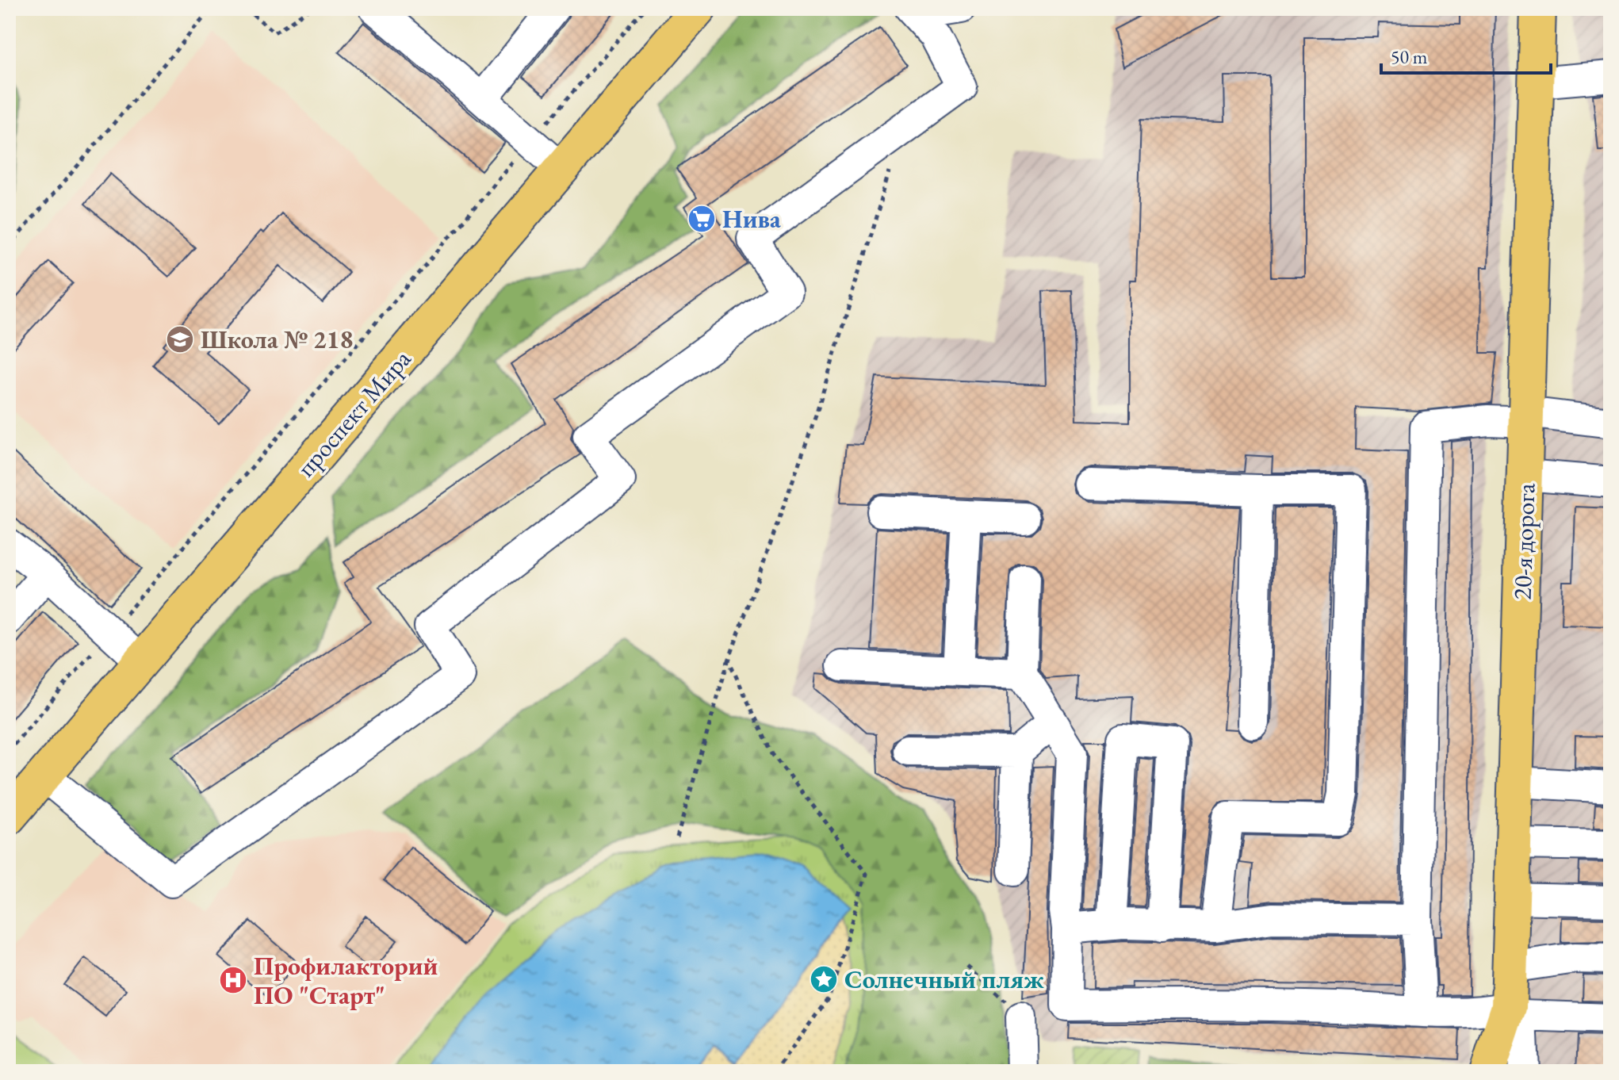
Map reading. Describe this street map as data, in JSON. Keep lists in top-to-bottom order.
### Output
{
  "streets": {
    "main road": ["проспект Мира", "20-я дорога"]
  },
  "places": {
    "supermarket": ["Нива"],
    "school or university": ["Школа № 218"],
    "place": ["Солнечный пляж"],
    "hospital": ["Профилакторий ПО \"Старт\""]
  },
  "scale_bar": "50 m"
}
